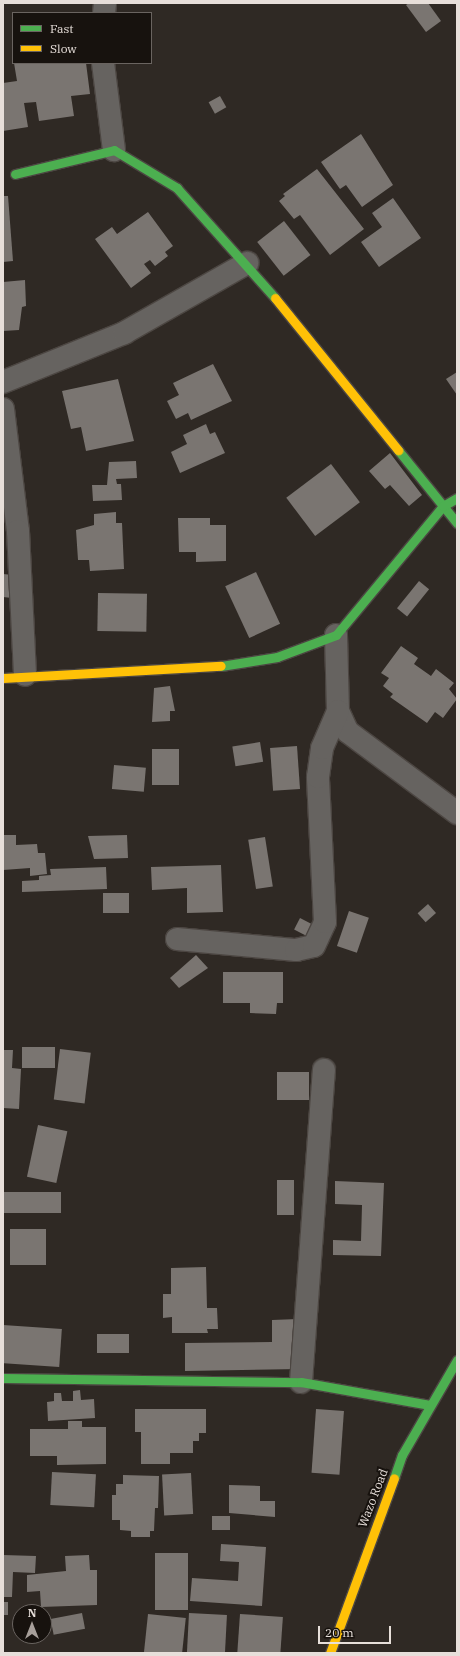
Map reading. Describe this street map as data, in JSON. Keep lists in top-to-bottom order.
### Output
{
  "streets": {
    "street": ["Wazo Road"]
  },
  "legend": ["Fast", "Slow"],
  "scale_bar": "20 m",
  "north": "top"
}
